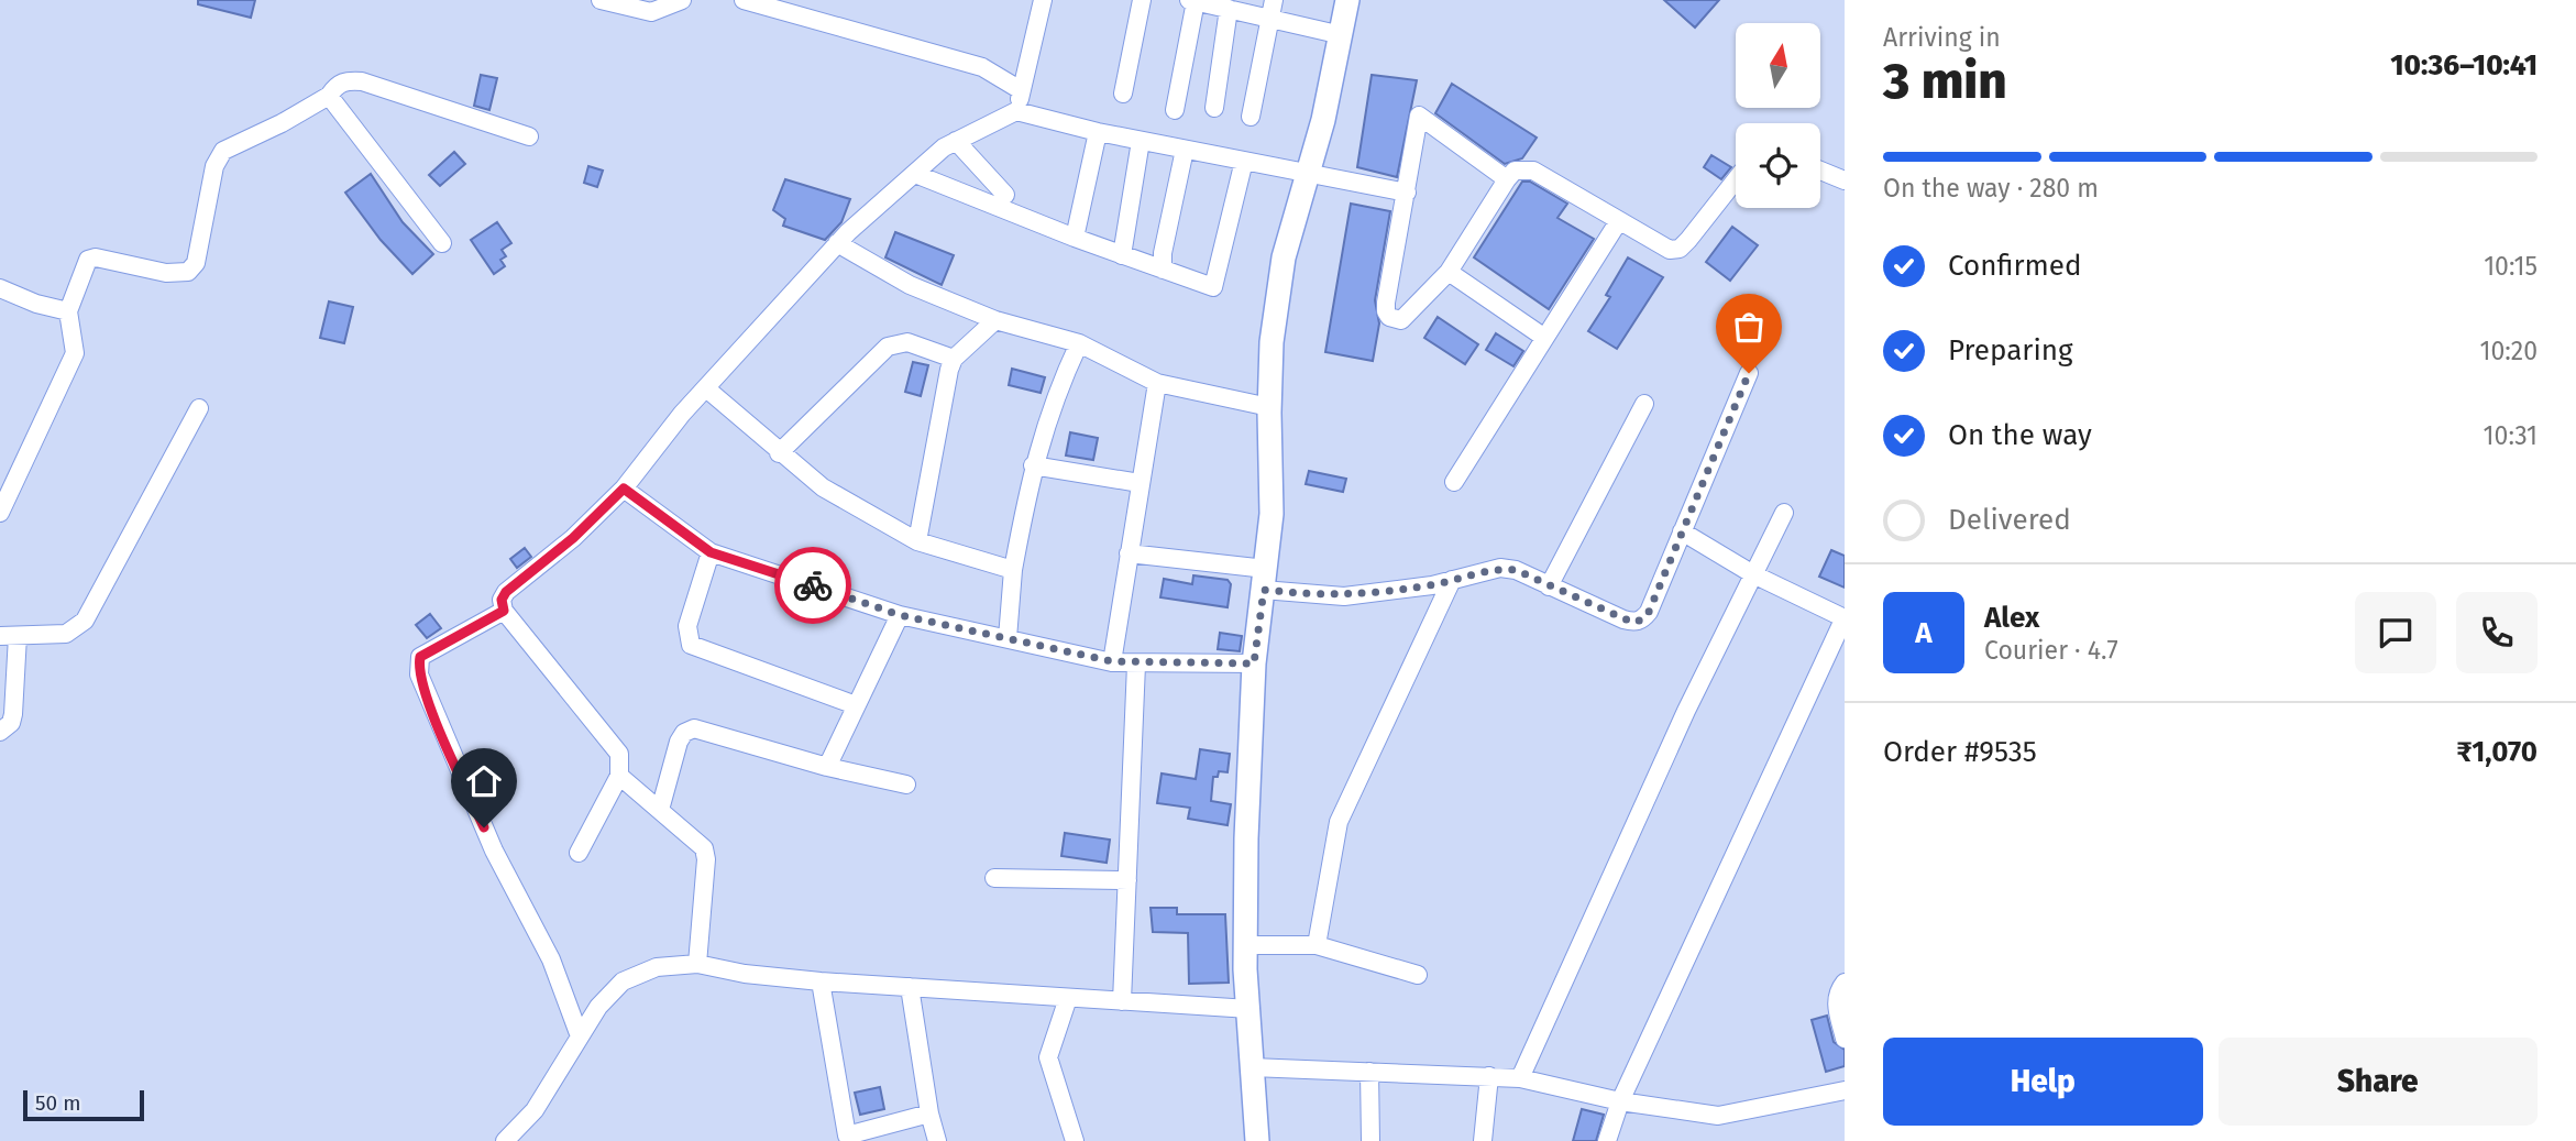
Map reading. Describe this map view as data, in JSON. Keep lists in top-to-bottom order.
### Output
{
  "scale_bar": "50 m",
  "north": "top",
  "page": {
    "heading": ["3 min", "Arriving in", "10:36–10:41"],
    "panel": [
      "Alex",
      "Courier · 4.7",
      "Order #9535",
      "₹1,070"
    ],
    "bar": "On the way · 280 m",
    "list": [
      ["Confirmed", "10:15"],
      ["Preparing", "10:20"],
      ["On the way", "10:31"],
      "Delivered"
    ],
    "round": "A",
    "buttons": ["Help", "Share"],
    "scale": "50 m"
  }
}
